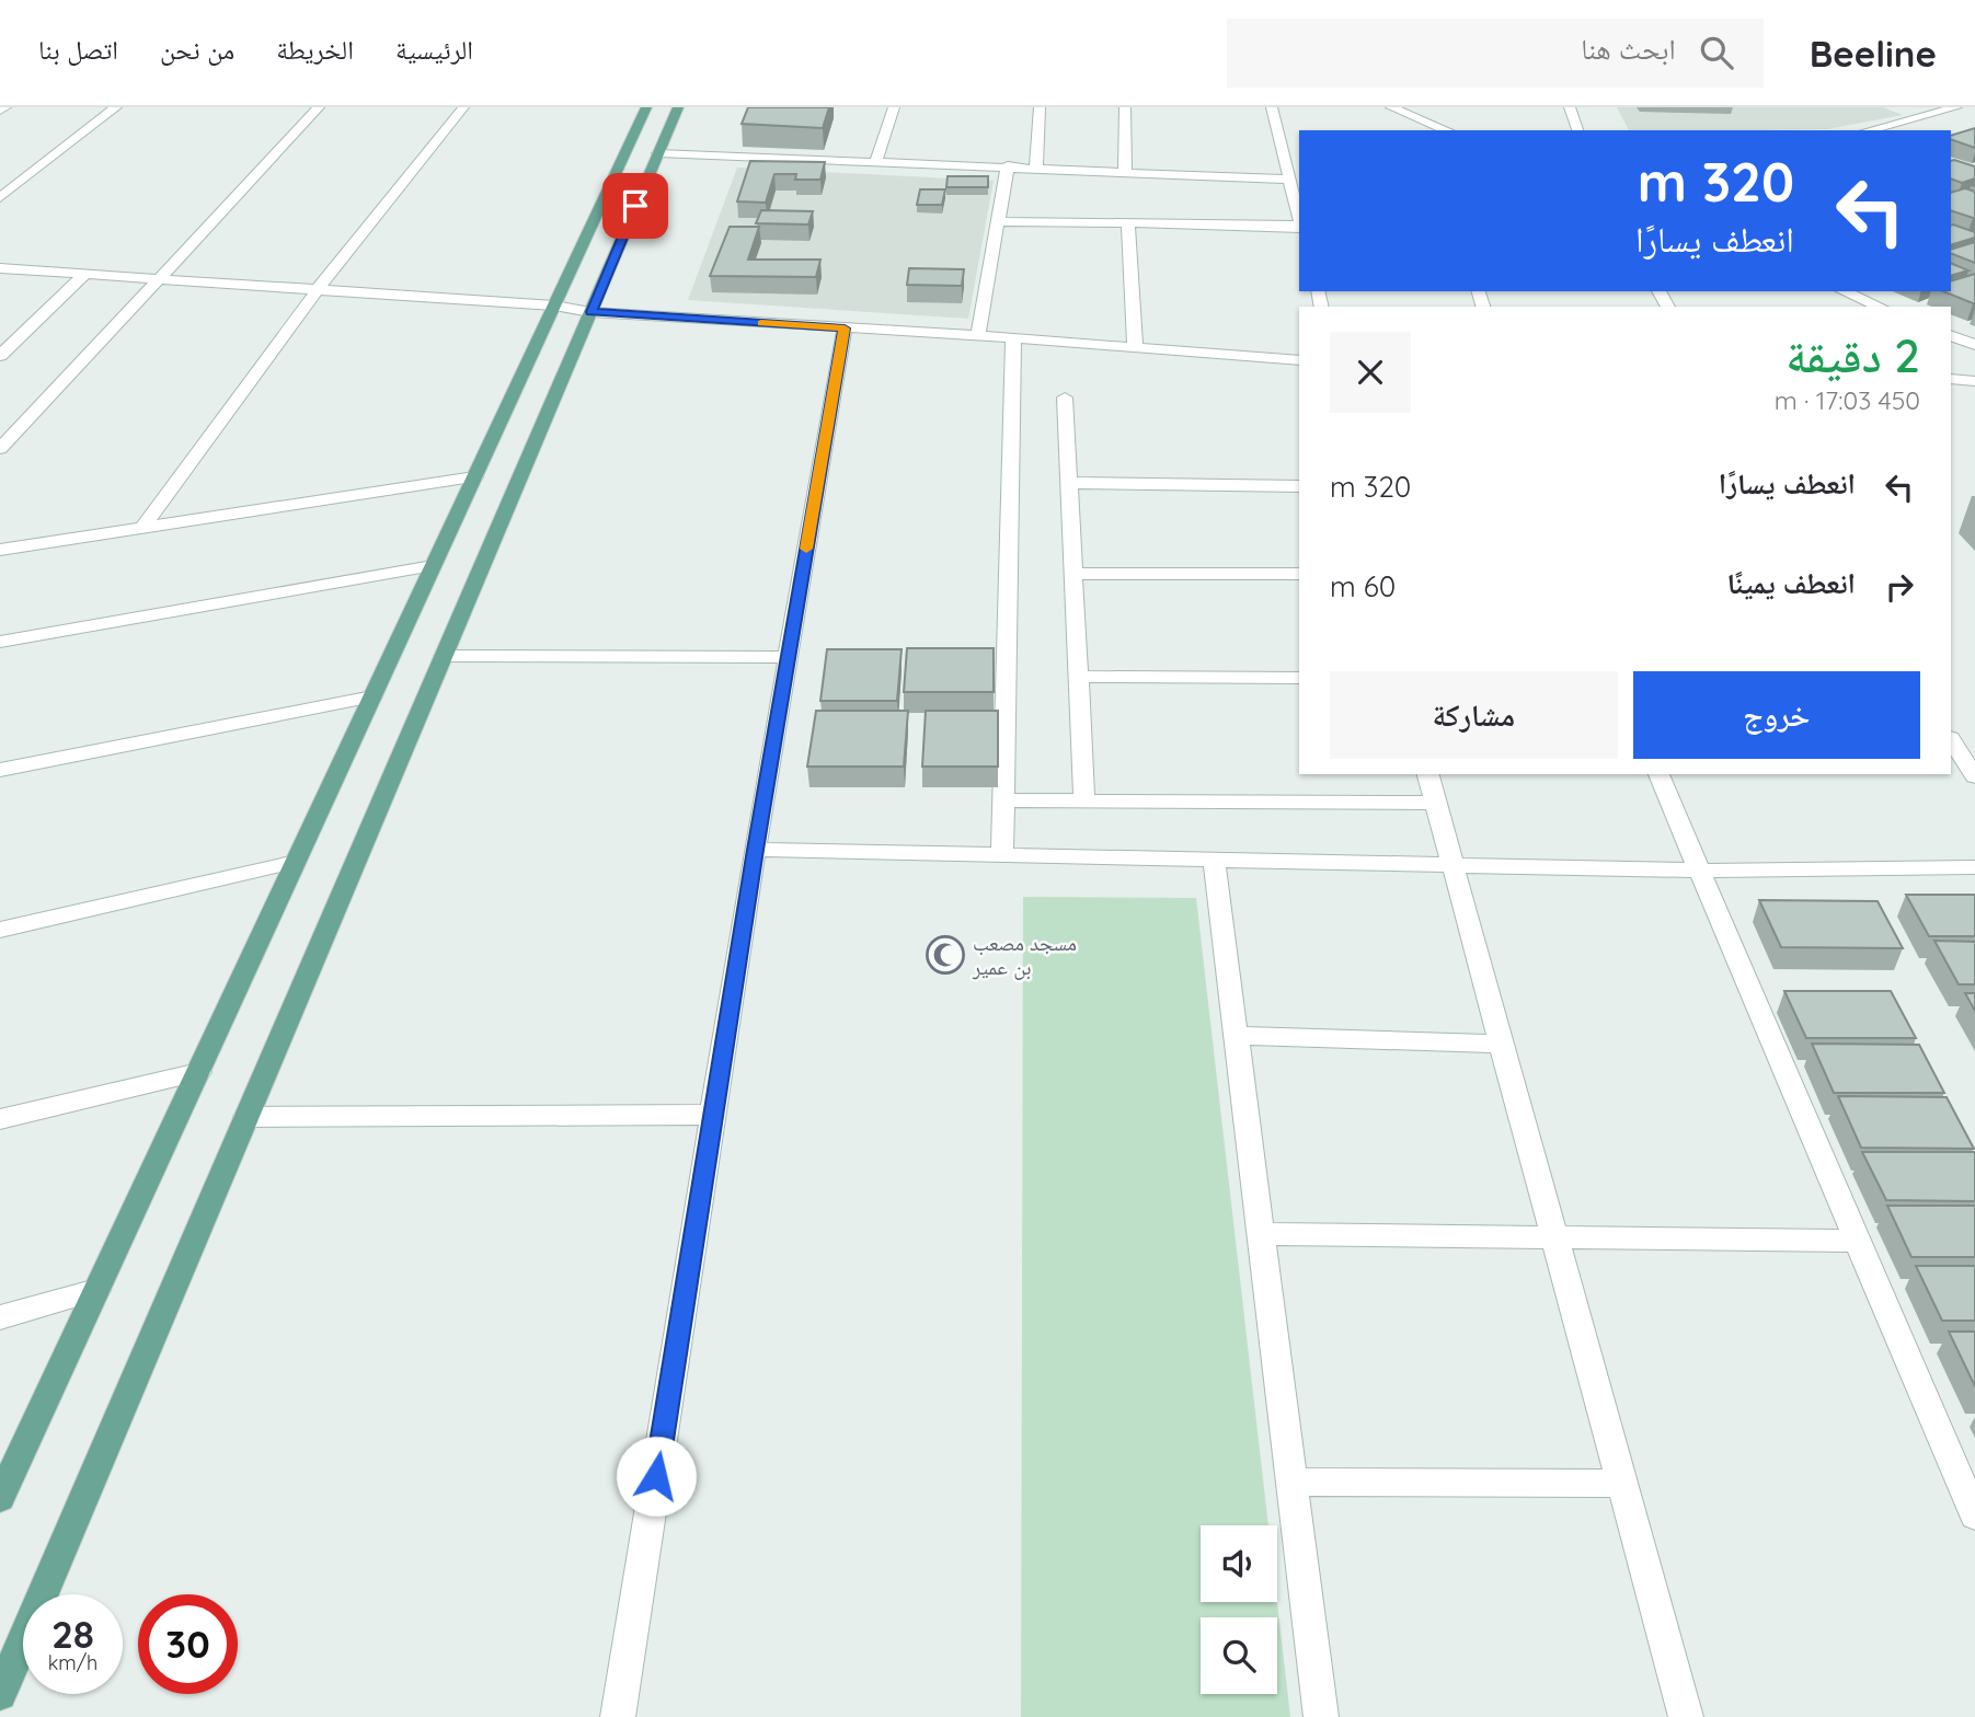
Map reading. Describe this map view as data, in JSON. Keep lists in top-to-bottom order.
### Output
{
  "places": {
    "mosque": ["مسجد مصعب بن عمير"]
  },
  "page": {
    "header": "Beeline",
    "search": "ابحث هنا",
    "nav": [
      "الرئيسية",
      "الخريطة",
      "من نحن",
      "اتصل بنا"
    ],
    "turn": ["320 m", "انعطف يسارًا"],
    "heading": ["2 دقيقة", "450 m · 17:03"],
    "list": [
      {
        "name": "انعطف يسارًا",
        "value": "320 m"
      },
      {
        "name": "انعطف يمينًا",
        "value": "60 m"
      }
    ],
    "buttons": ["خروج", "مشاركة"],
    "speed": "28 km/h",
    "limit": "30"
  }
}
